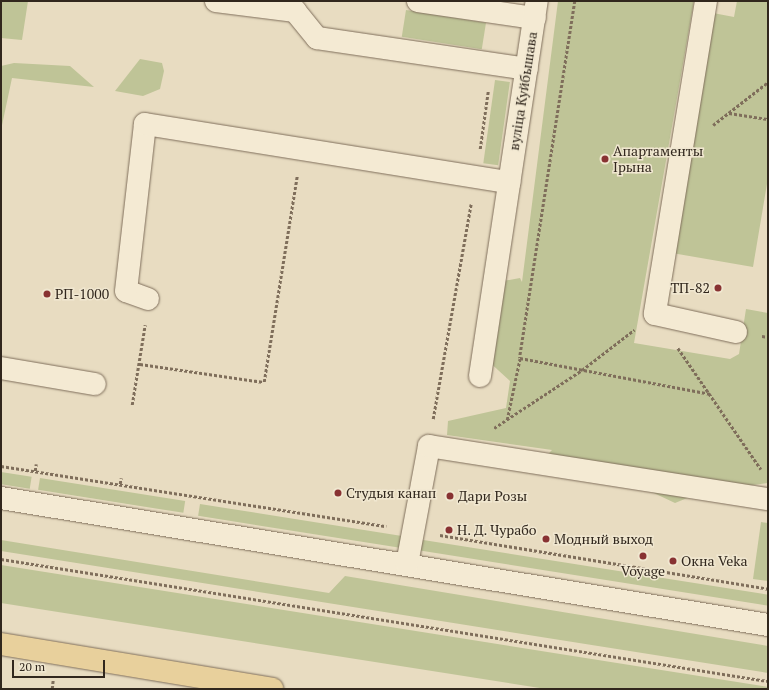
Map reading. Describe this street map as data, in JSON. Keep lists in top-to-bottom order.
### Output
{
  "streets": {
    "street": ["вуліца Куйбышава"]
  },
  "places": [
    "Апартаменты Ірына",
    "ТП-82",
    "РП-1000",
    "Студыя канап",
    "Дари Розы",
    "Н. Д. Чурабо",
    "Модный выход",
    "Voyage",
    "Окна Veka"
  ],
  "scale_bar": "20 m"
}
